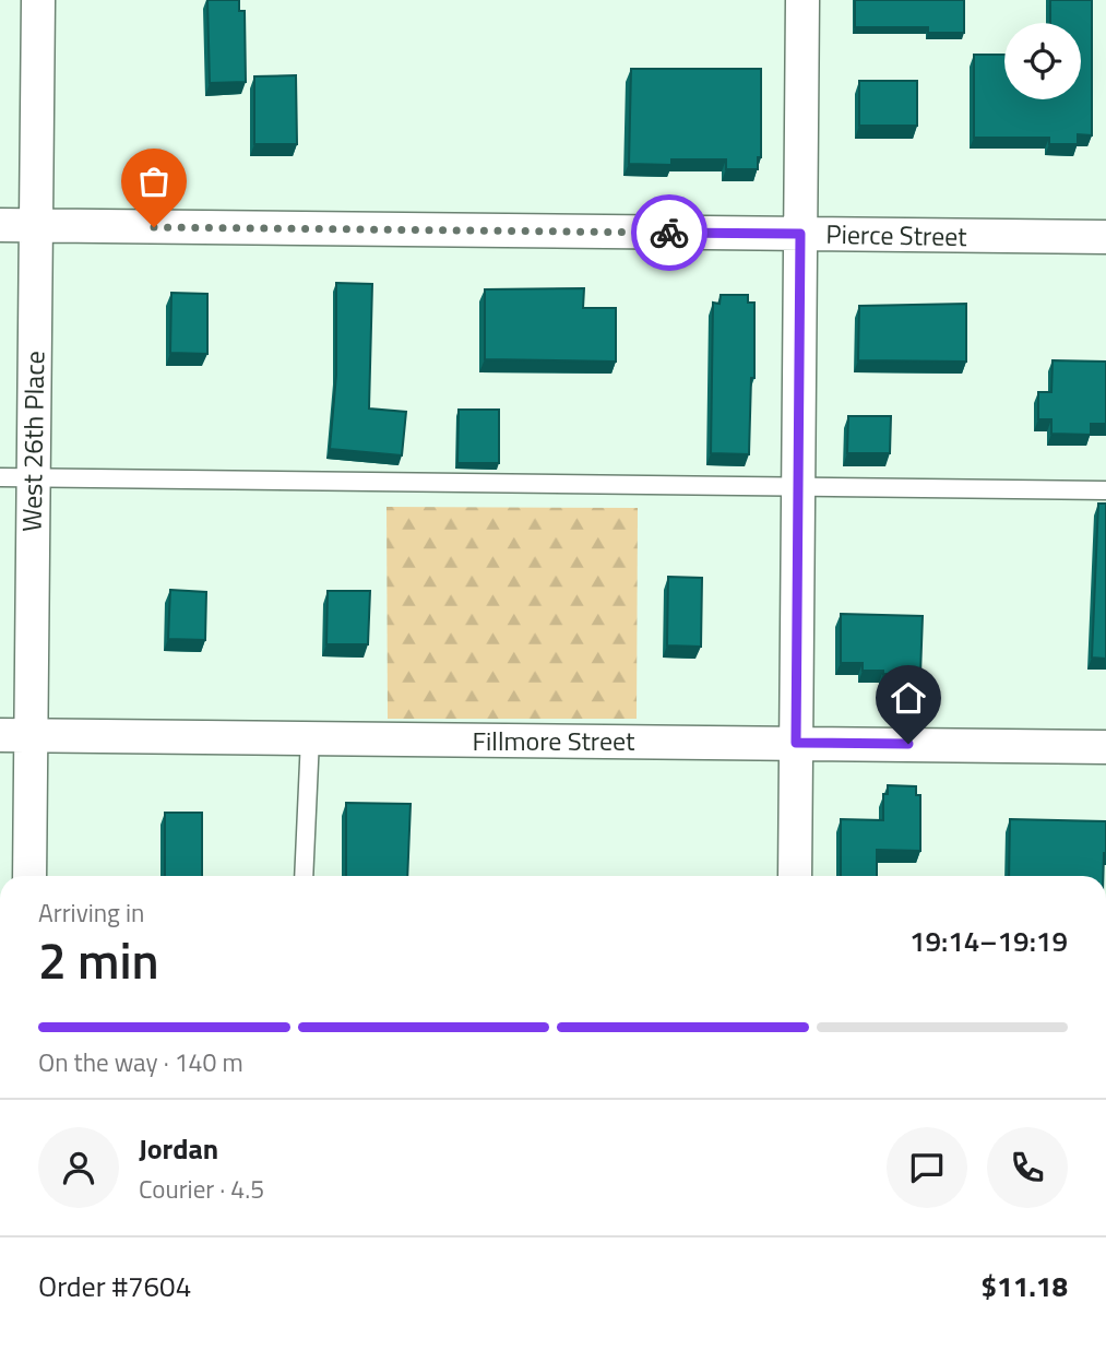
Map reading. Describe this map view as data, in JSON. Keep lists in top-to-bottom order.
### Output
{
  "streets": {
    "street": ["Pierce Street", "West 26th Place", "Fillmore Street"]
  },
  "crossings": [
    ["Pierce Street", "West 26th Place"],
    ["West 26th Place", "Fillmore Street"]
  ],
  "page": {
    "heading": ["2 min", "Arriving in", "19:14–19:19"],
    "panel": [
      "Jordan",
      "Courier · 4.5",
      "Order #7604",
      "$11.18"
    ],
    "bar": "On the way · 140 m"
  }
}
